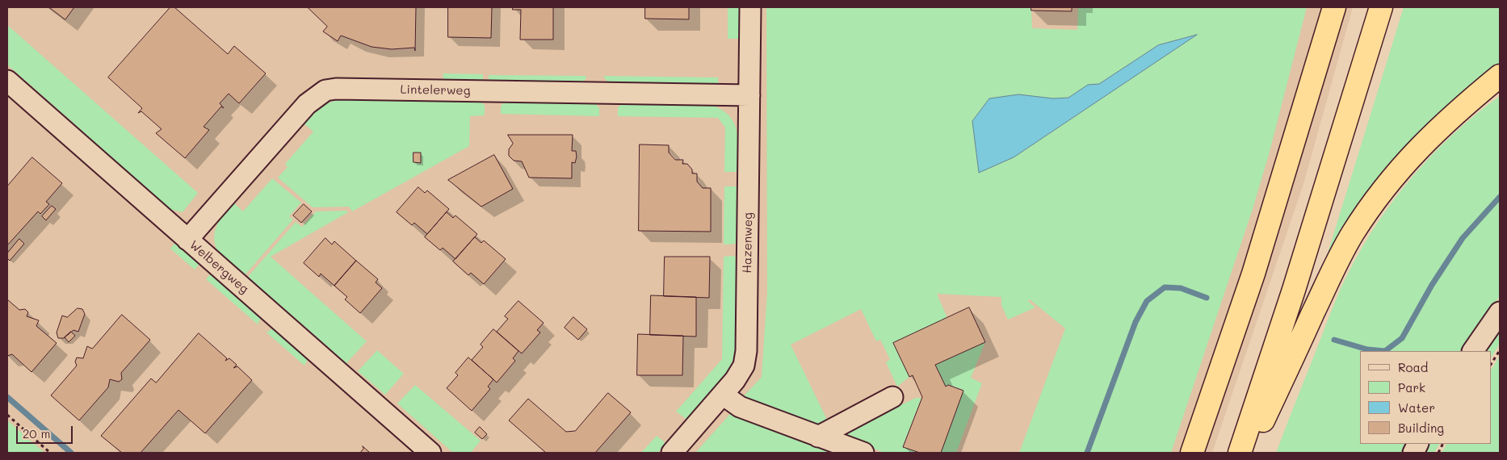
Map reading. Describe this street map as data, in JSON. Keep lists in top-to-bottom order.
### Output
{
  "streets": {
    "street": ["Lintelerweg", "Hazenweg", "Welbergweg"]
  },
  "crossings": [
    ["Lintelerweg", "Hazenweg"],
    ["Lintelerweg", "Welbergweg"]
  ],
  "legend": [
    "Road",
    "Park",
    "Water",
    "Building"
  ],
  "scale_bar": "20 m"
}
